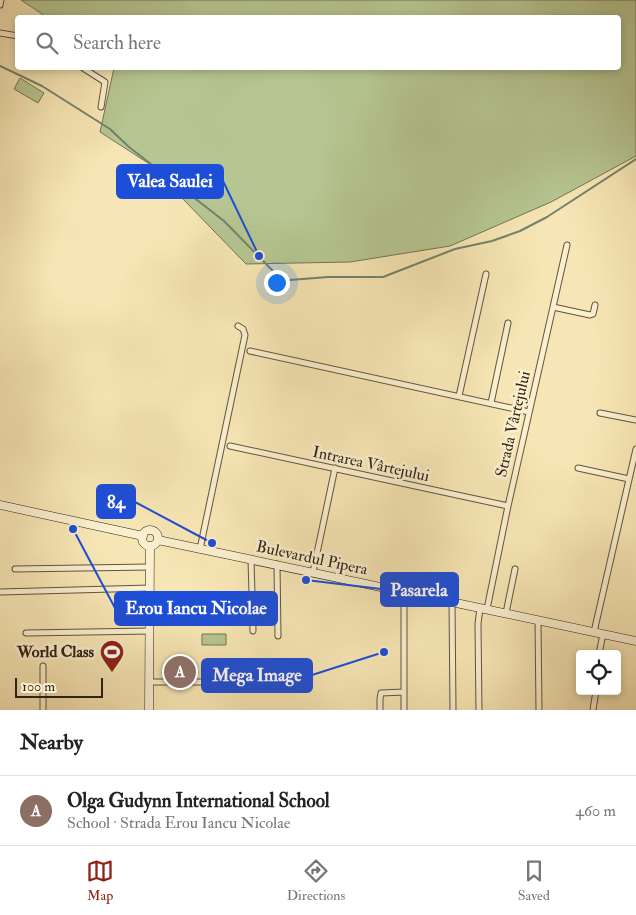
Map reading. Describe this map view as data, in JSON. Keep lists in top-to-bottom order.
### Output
{
  "streets": {
    "main road": ["Bulevardul Pipera"],
    "street": ["Strada Vârtejului", "Intrarea Vârtejului"]
  },
  "crossings": [
    ["Strada Vârtejului", "Intrarea Vârtejului"],
    ["Strada Vârtejului", "Bulevardul Pipera"]
  ],
  "places": {
    "other": [
      "Valea Saulei",
      "Erou Iancu Nicolae",
      "84",
      "Pasarela",
      "Mega Image"
    ],
    "sports": ["World Class"]
  },
  "scale_bar": "100 m",
  "page": {
    "search": "Search here",
    "pins": "A",
    "scale": "100 m",
    "heading": "Nearby",
    "list": [
      {
        "mark": "A",
        "name": "Olga Gudynn International School",
        "note": "School · Strada Erou Iancu Nicolae",
        "value": "460 m"
      }
    ],
    "nav": ["Map", "Directions", "Saved"]
  }
}
